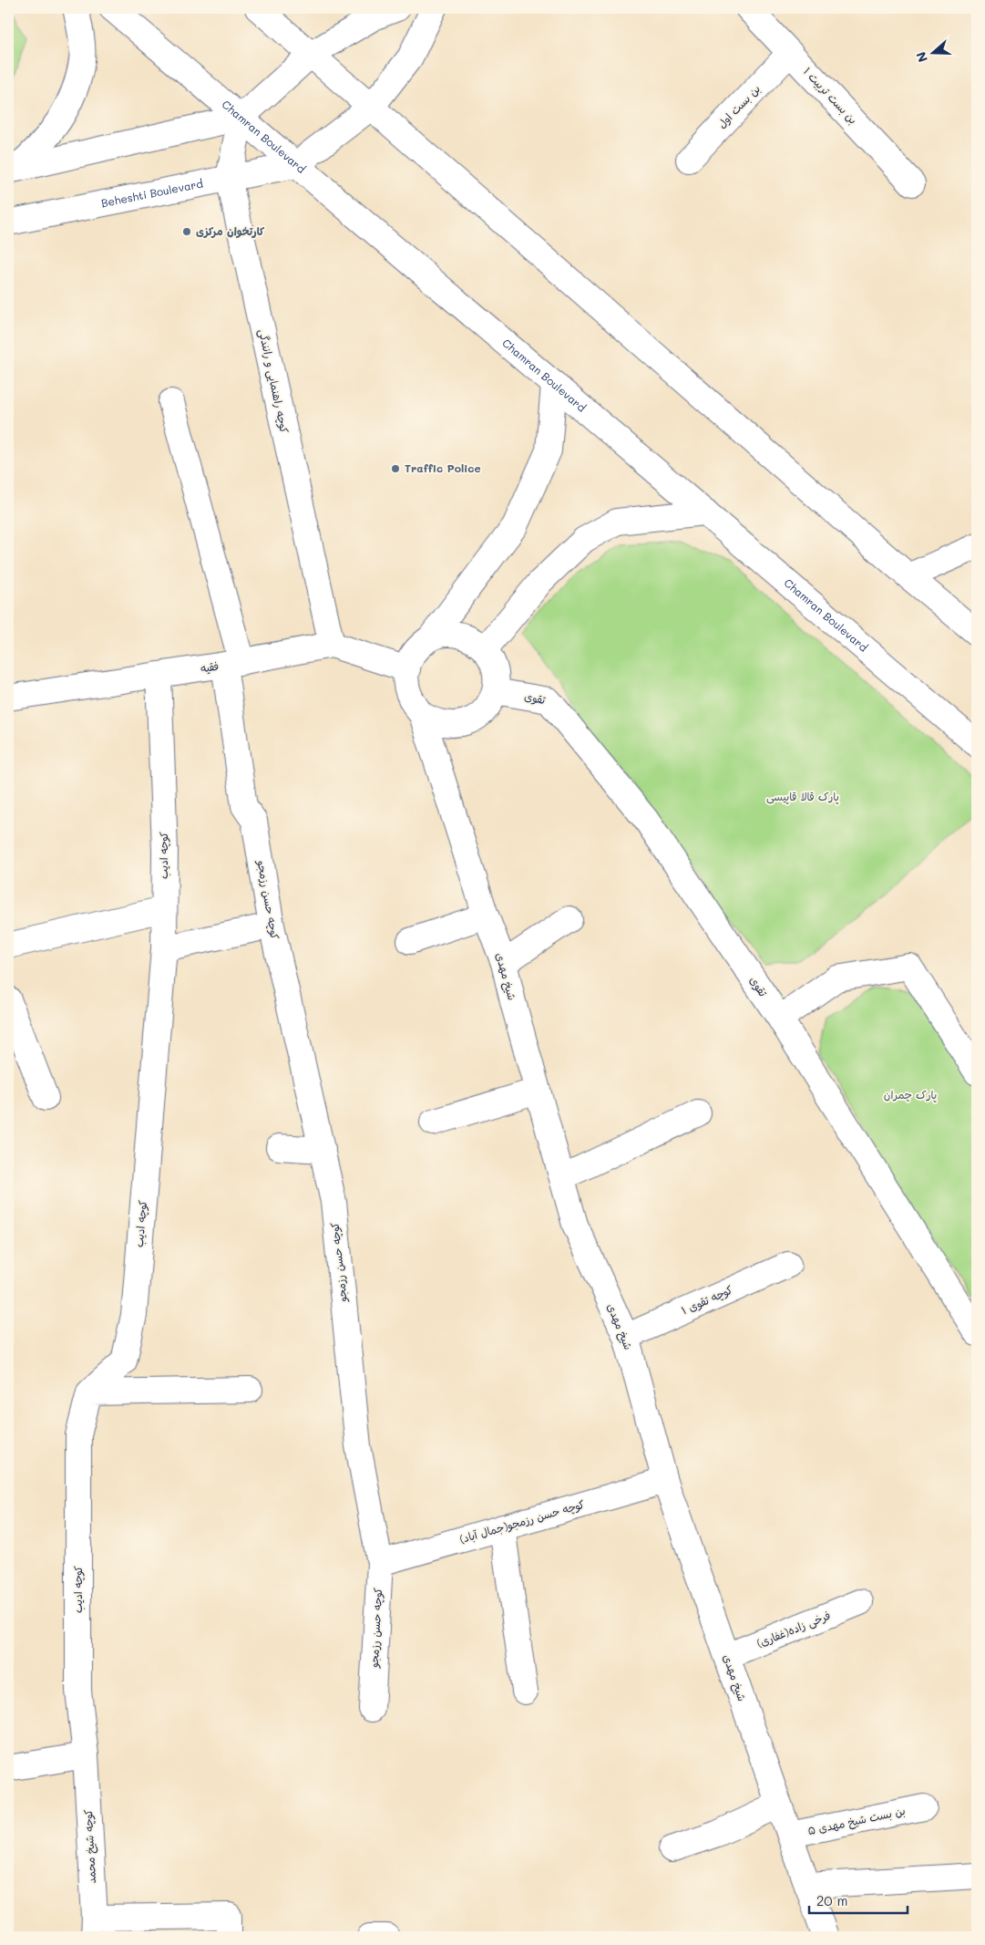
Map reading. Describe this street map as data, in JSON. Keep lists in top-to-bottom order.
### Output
{
  "streets": {
    "street": [
      "بن بست تربیت ۱",
      "بن بست اول",
      "Chamran Boulevard",
      "Beheshti Boulevard",
      "کوچه راهنمایی و رانندگی",
      "فقیه",
      "تقوی",
      "کوچه ادیب",
      "کوچه حسن رزمجو",
      "شیخ مهدی",
      "کوچه تقوی ۱",
      "کوچه حسن رزمجو(جمال آباد)",
      "فرخی زاده(غفاری)",
      "بن بست شیخ مهدی ۵",
      "کوچه شیخ محمد"
    ]
  },
  "crossings": [
    ["بن بست تربیت ۱", "بن بست اول"],
    ["Chamran Boulevard", "Beheshti Boulevard"],
    ["Chamran Boulevard", "کوچه راهنمایی و رانندگی"],
    ["Beheshti Boulevard", "کوچه راهنمایی و رانندگی"],
    ["کوچه راهنمایی و رانندگی", "فقیه"],
    ["فقیه", "تقوی"],
    ["فقیه", "کوچه ادیب"],
    ["فقیه", "کوچه حسن رزمجو"],
    ["فقیه", "شیخ مهدی"],
    ["تقوی", "شیخ مهدی"],
    ["کوچه ادیب", "کوچه شیخ محمد"],
    ["کوچه حسن رزمجو", "کوچه حسن رزمجو(جمال آباد)"],
    ["شیخ مهدی", "کوچه تقوی ۱"],
    ["شیخ مهدی", "کوچه حسن رزمجو(جمال آباد)"],
    ["شیخ مهدی", "فرخی زاده(غفاری)"],
    ["شیخ مهدی", "بن بست شیخ مهدی ۵"]
  ],
  "parks": ["پارک قالا قاپیسی", "پارک چمران"],
  "places": ["کارتخوان مرکزی", "Traffic Police"],
  "scale_bar": "20 m",
  "north": "left"
}
